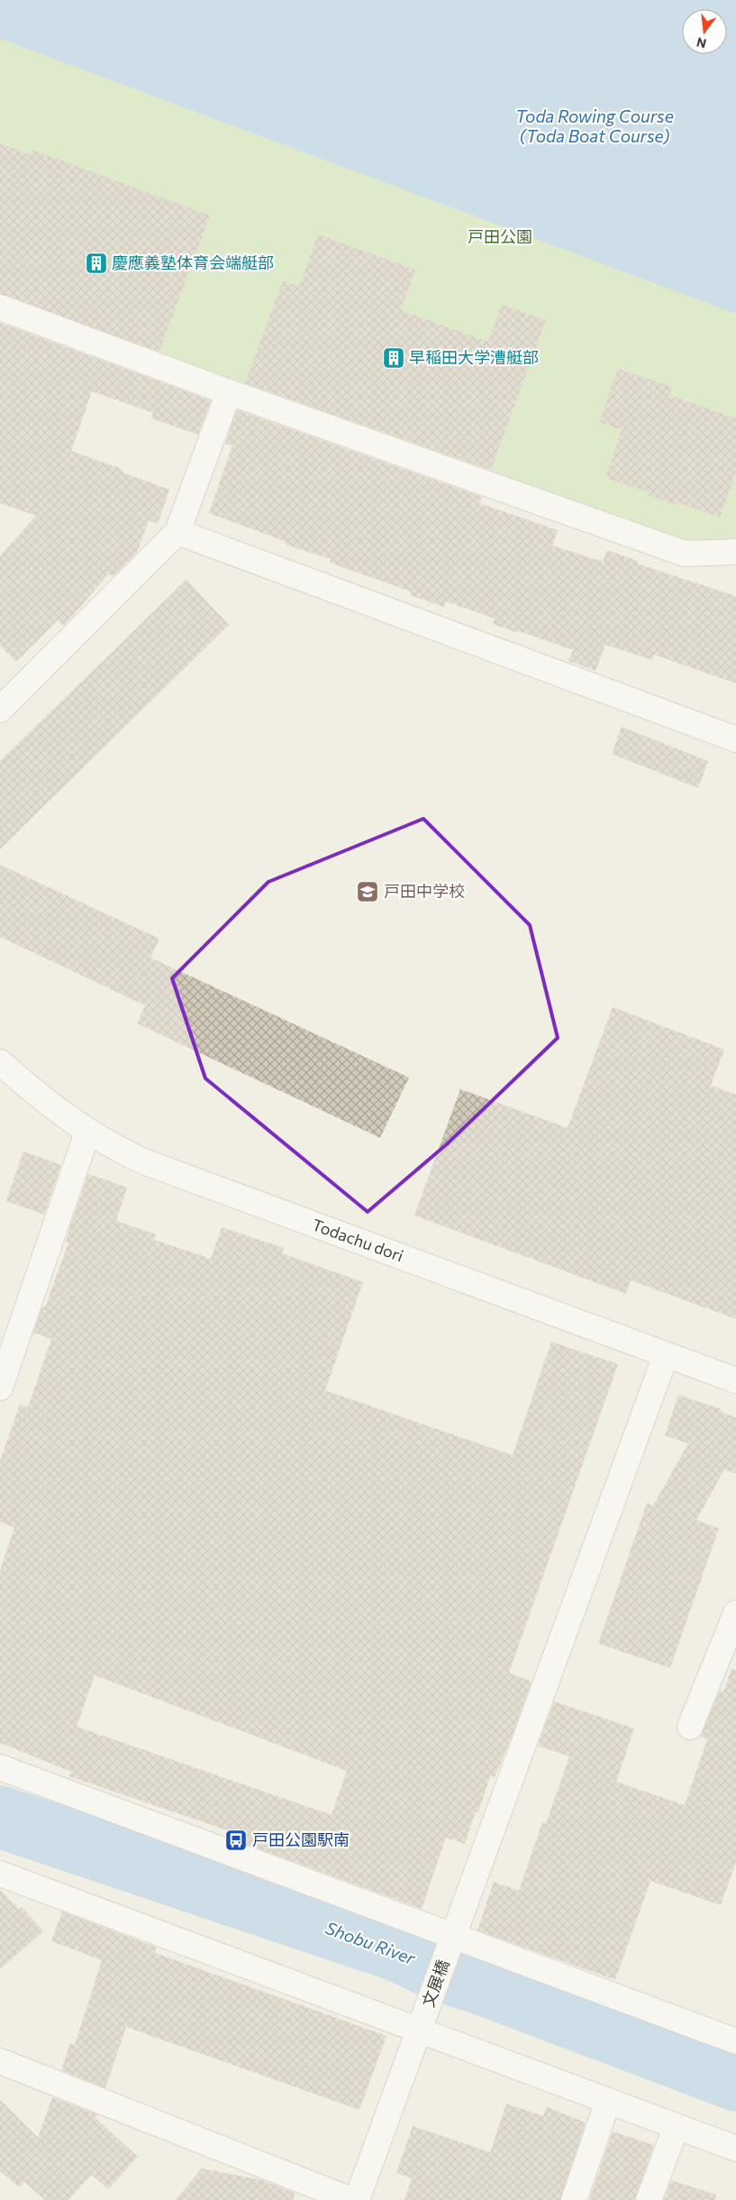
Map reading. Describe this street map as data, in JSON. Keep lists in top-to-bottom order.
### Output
{
  "streets": {
    "street": ["Todachu dori", "文展橋"]
  },
  "crossings": [
    ["Todachu dori", "文展橋"]
  ],
  "water": ["Toda Rowing Course (Toda Boat Course)", "Shobu River"],
  "parks": ["戸田公園"],
  "places": {
    "building": ["慶應義塾体育会端艇部", "早稲田大学漕艇部"],
    "school or university": ["戸田中学校"],
    "bus stop": ["戸田公園駅南"]
  },
  "north": "bottom"
}
